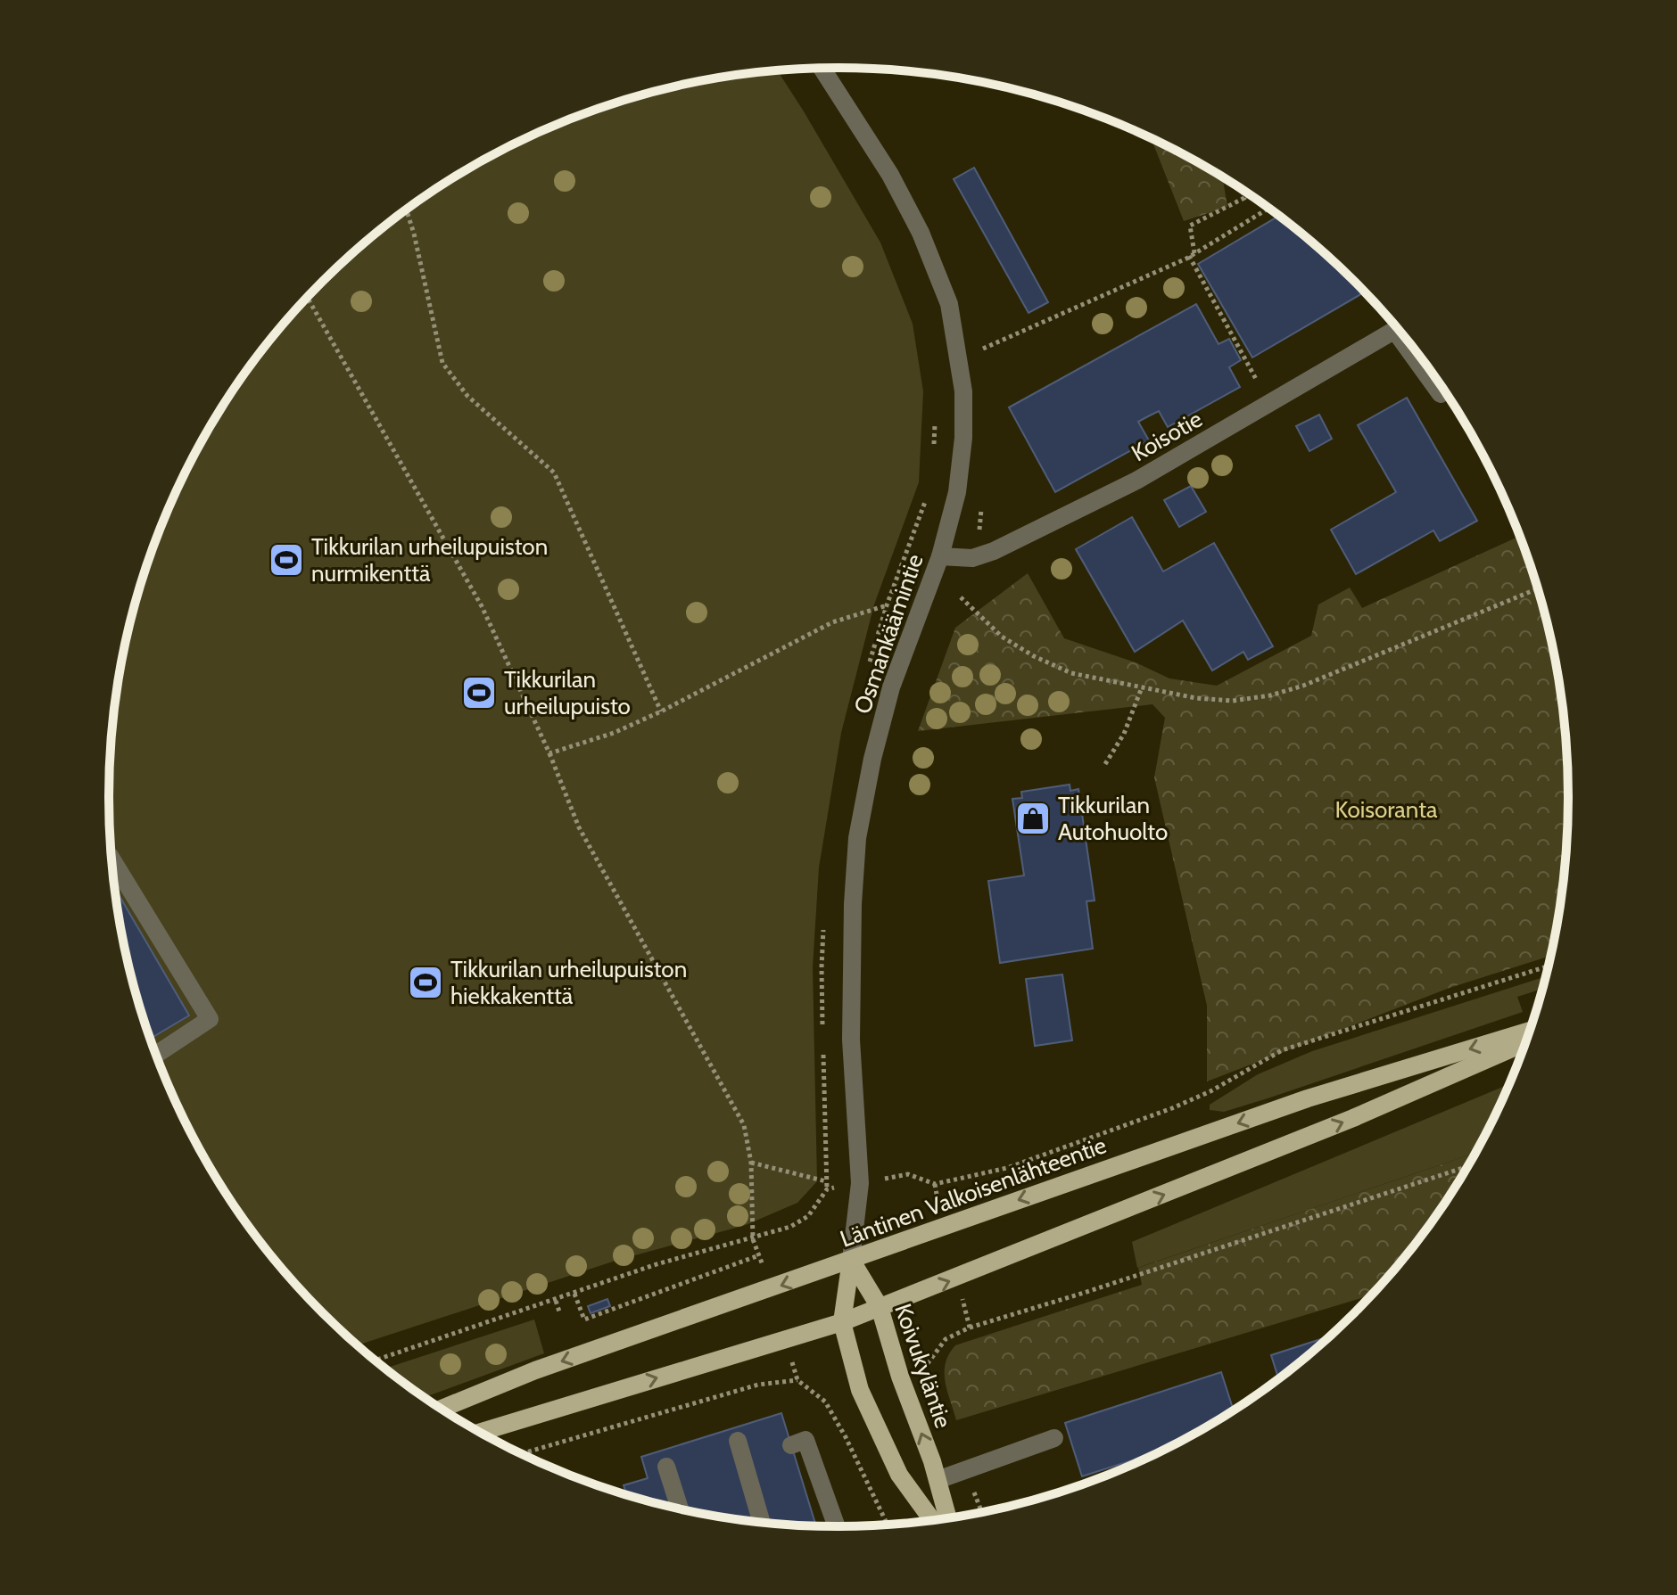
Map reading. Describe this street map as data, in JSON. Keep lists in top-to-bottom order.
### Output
{
  "streets": {
    "main road": ["Läntinen Valkoisenlähteentie", "Koivukyläntie"],
    "street": ["Koisotie", "Osmankäämintie"]
  },
  "crossings": [
    ["Koisotie", "Osmankäämintie"],
    ["Osmankäämintie", "Läntinen Valkoisenlähteentie"],
    ["Osmankäämintie", "Koivukyläntie"],
    ["Läntinen Valkoisenlähteentie", "Koivukyläntie"]
  ],
  "parks": ["Koisoranta"],
  "places": {
    "sports": ["Tikkurilan urheilupuiston nurmikenttä", "Tikkurilan urheilupuisto", "Tikkurilan urheilupuiston hiekkakenttä"],
    "shop": ["Tikkurilan Autohuolto"]
  }
}
